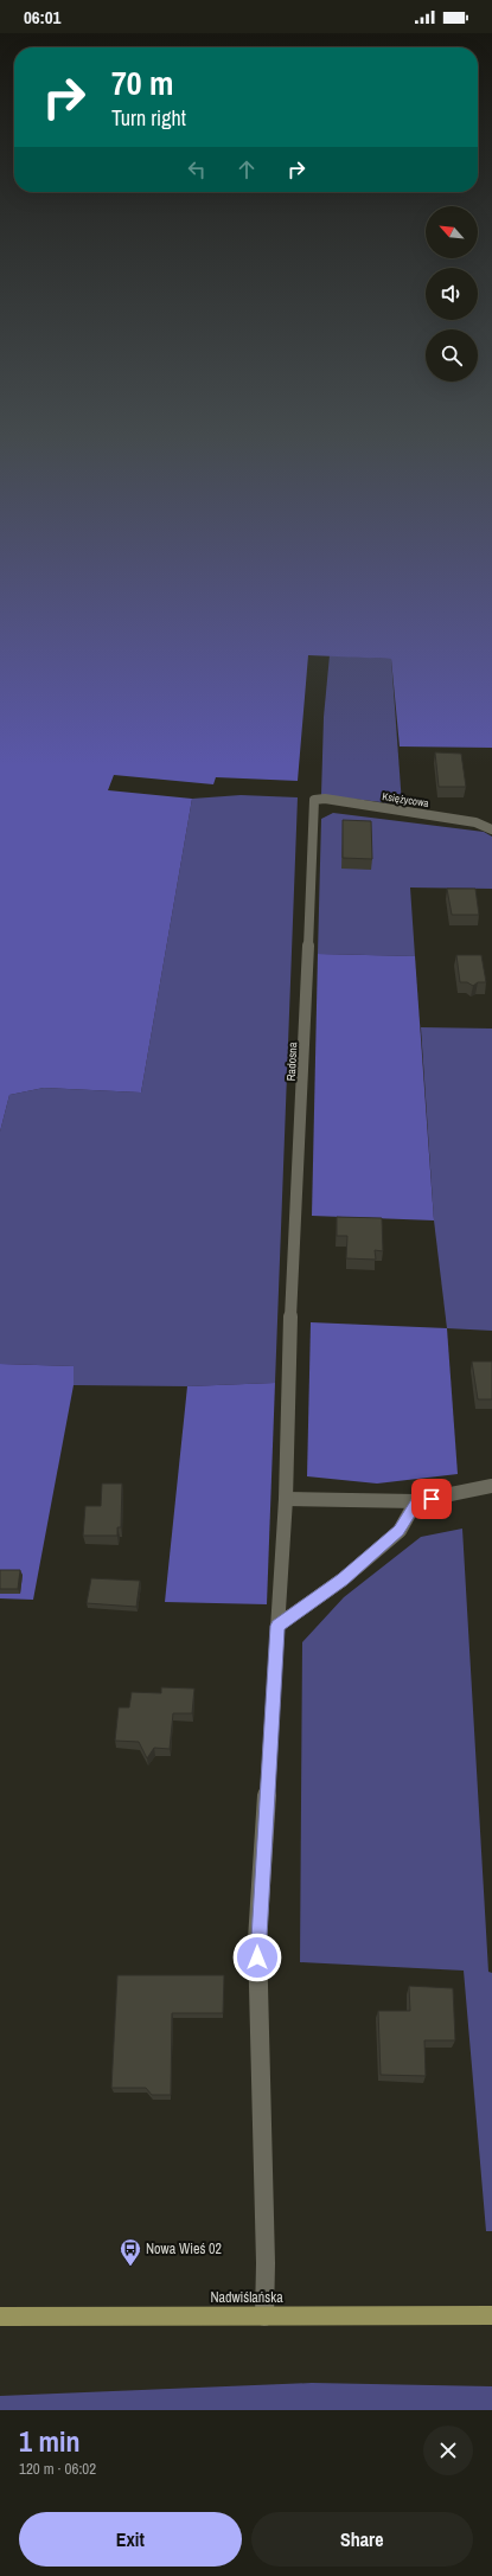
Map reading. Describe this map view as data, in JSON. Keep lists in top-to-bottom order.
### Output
{
  "streets": {
    "main road": ["Nadwiślańska"],
    "street": ["Księżycowa", "Radosna"]
  },
  "crossings": [
    ["Księżycowa", "Radosna"],
    ["Radosna", "Nadwiślańska"]
  ],
  "places": {
    "bus stop": ["Nowa Wieś 02"]
  },
  "north": "top left",
  "page": {
    "status": "06:01",
    "turn": ["70 m", "Turn right"],
    "heading": ["1 min", "120 m · 06:02"],
    "buttons": ["Exit", "Share"]
  }
}
